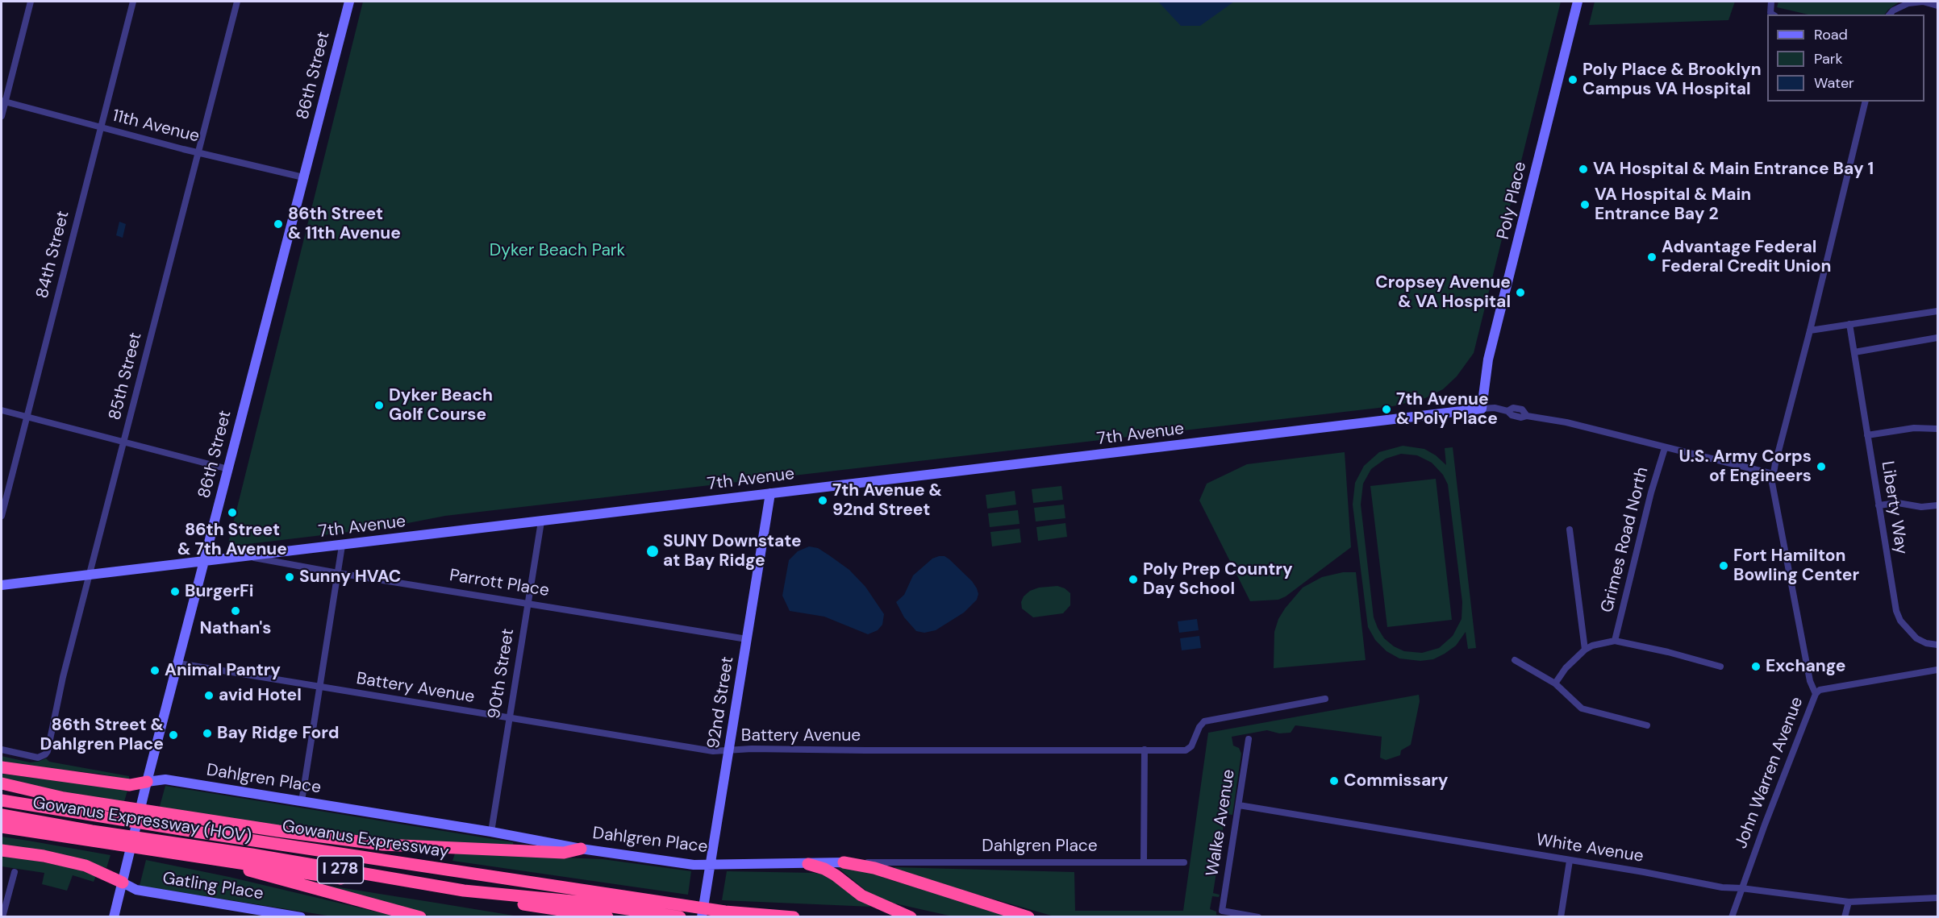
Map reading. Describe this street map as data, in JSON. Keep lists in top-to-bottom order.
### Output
{
  "streets": {
    "highway": ["Gowanus Expressway (HOV)", "Gowanus Expressway", "I 278"],
    "main road": [
      "86th Street",
      "Poly Place",
      "7th Avenue",
      "92nd Street",
      "Dahlgren Place",
      "Gatling Place"
    ],
    "street": [
      "11th Avenue",
      "84th Street",
      "85th Street",
      "Liberty Way",
      "Grimes Road North",
      "Parrott Place",
      "90th Street",
      "Battery Avenue",
      "John Warren Avenue",
      "Walke Avenue",
      "White Avenue"
    ]
  },
  "crossings": [
    ["86th Street", "11th Avenue"],
    ["86th Street", "7th Avenue"],
    ["86th Street", "Battery Avenue"],
    ["86th Street", "Dahlgren Place"],
    ["86th Street", "Gatling Place"],
    ["11th Avenue", "84th Street"],
    ["11th Avenue", "85th Street"],
    ["Poly Place", "7th Avenue"],
    ["85th Street", "7th Avenue"],
    ["7th Avenue", "Grimes Road North"],
    ["7th Avenue", "Parrott Place"],
    ["7th Avenue", "90th Street"],
    ["7th Avenue", "92nd Street"],
    ["7th Avenue", "John Warren Avenue"],
    ["Parrott Place", "90th Street"],
    ["Parrott Place", "92nd Street"],
    ["90th Street", "Battery Avenue"],
    ["90th Street", "Dahlgren Place"],
    ["Battery Avenue", "92nd Street"],
    ["92nd Street", "Dahlgren Place"],
    ["John Warren Avenue", "White Avenue"],
    ["Walke Avenue", "White Avenue"]
  ],
  "parks": ["Dyker Beach Park"],
  "places": [
    "Poly Place & Brooklyn Campus VA Hospital",
    "VA Hospital & Main Entrance Bay 1",
    "VA Hospital & Main Entrance Bay 2",
    "86th Street & 11th Avenue",
    "Advantage Federal Federal Credit Union",
    "Cropsey Avenue & VA Hospital",
    "Dyker Beach Golf Course",
    "7th Avenue & Poly Place",
    "U.S. Army Corps of Engineers",
    "7th Avenue & 92nd Street",
    "86th Street & 7th Avenue",
    "SUNY Downstate at Bay Ridge",
    "Fort Hamilton Bowling Center",
    "Sunny HVAC",
    "Poly Prep Country Day School",
    "BurgerFi",
    "Nathan's",
    "Exchange",
    "Animal Pantry",
    "avid Hotel",
    "Bay Ridge Ford",
    "86th Street & Dahlgren Place",
    "Commissary"
  ],
  "legend": ["Road", "Park", "Water"]
}
